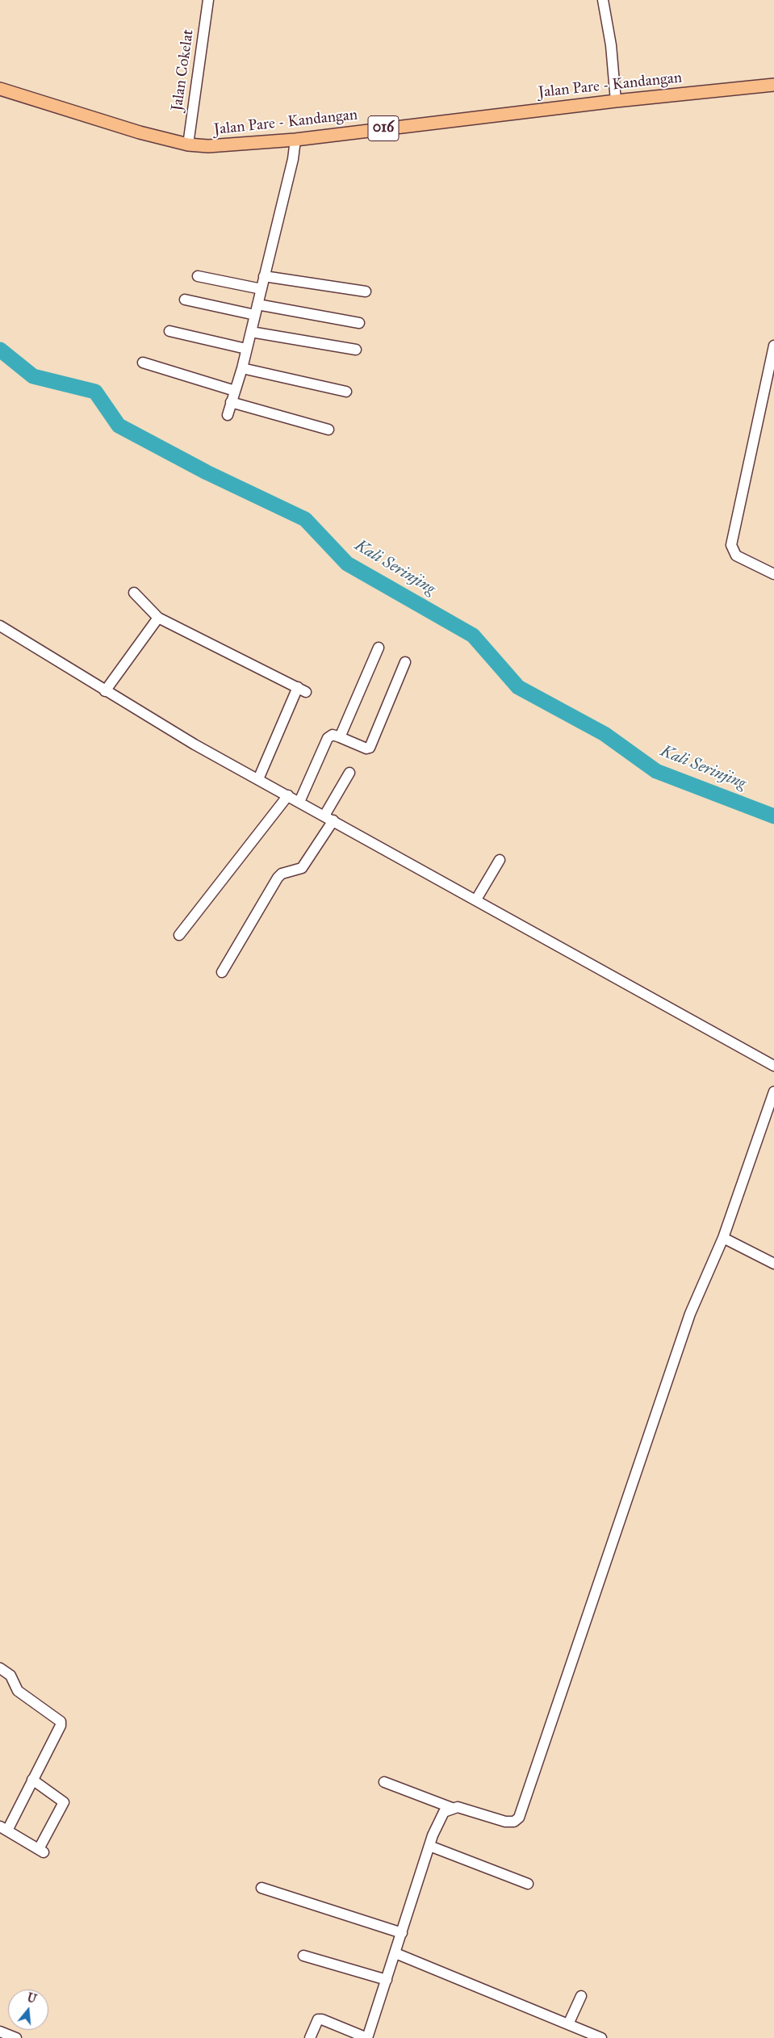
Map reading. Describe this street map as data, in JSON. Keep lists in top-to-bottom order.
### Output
{
  "streets": {
    "main road": ["Jalan Pare - Kandangan", "016"],
    "street": ["Jalan Cokelat"]
  },
  "crossings": [
    ["Jalan Cokelat", "Jalan Pare - Kandangan"]
  ],
  "water": ["Kali Serinjing"],
  "north": "top"
}
